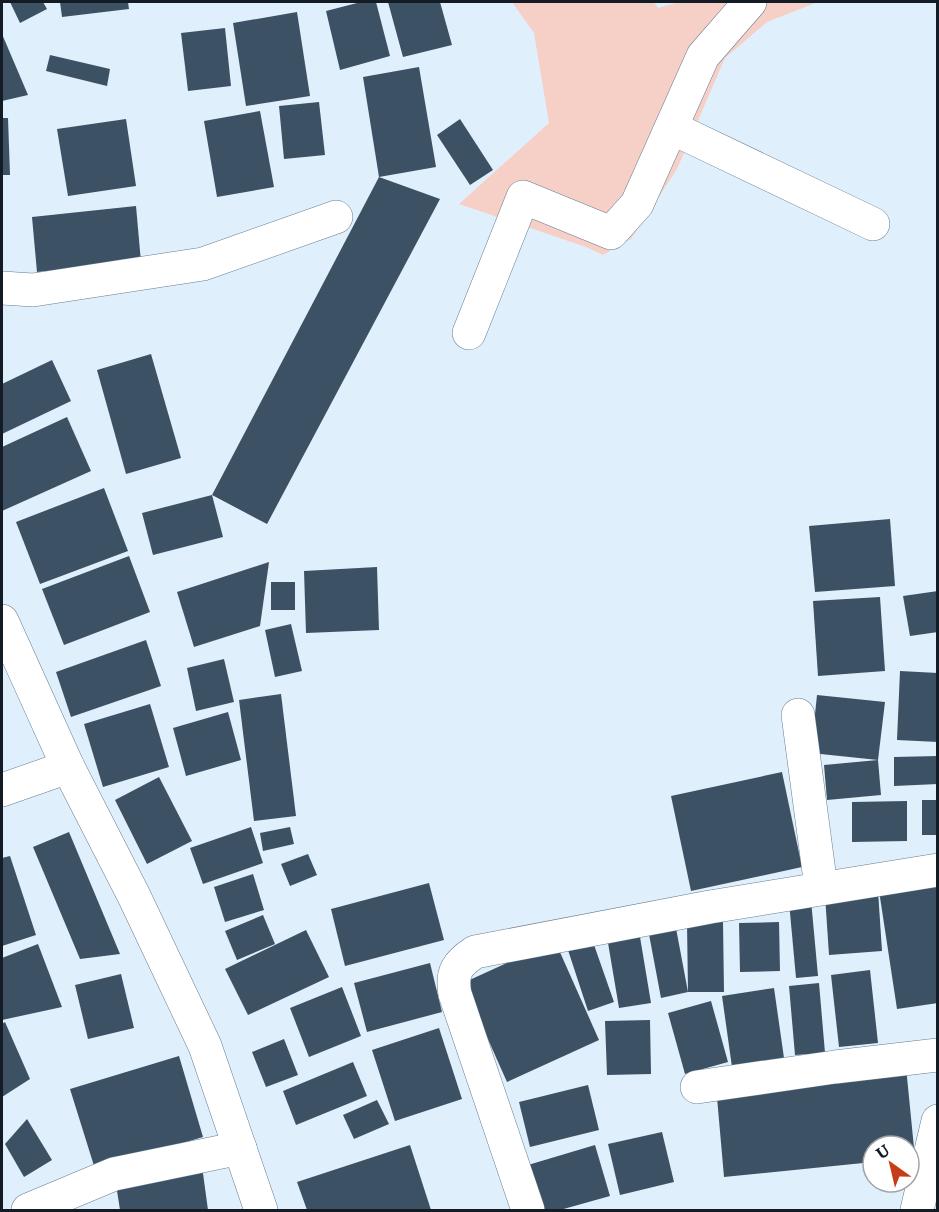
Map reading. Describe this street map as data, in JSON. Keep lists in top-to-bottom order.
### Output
{
  "north": "top left"
}
